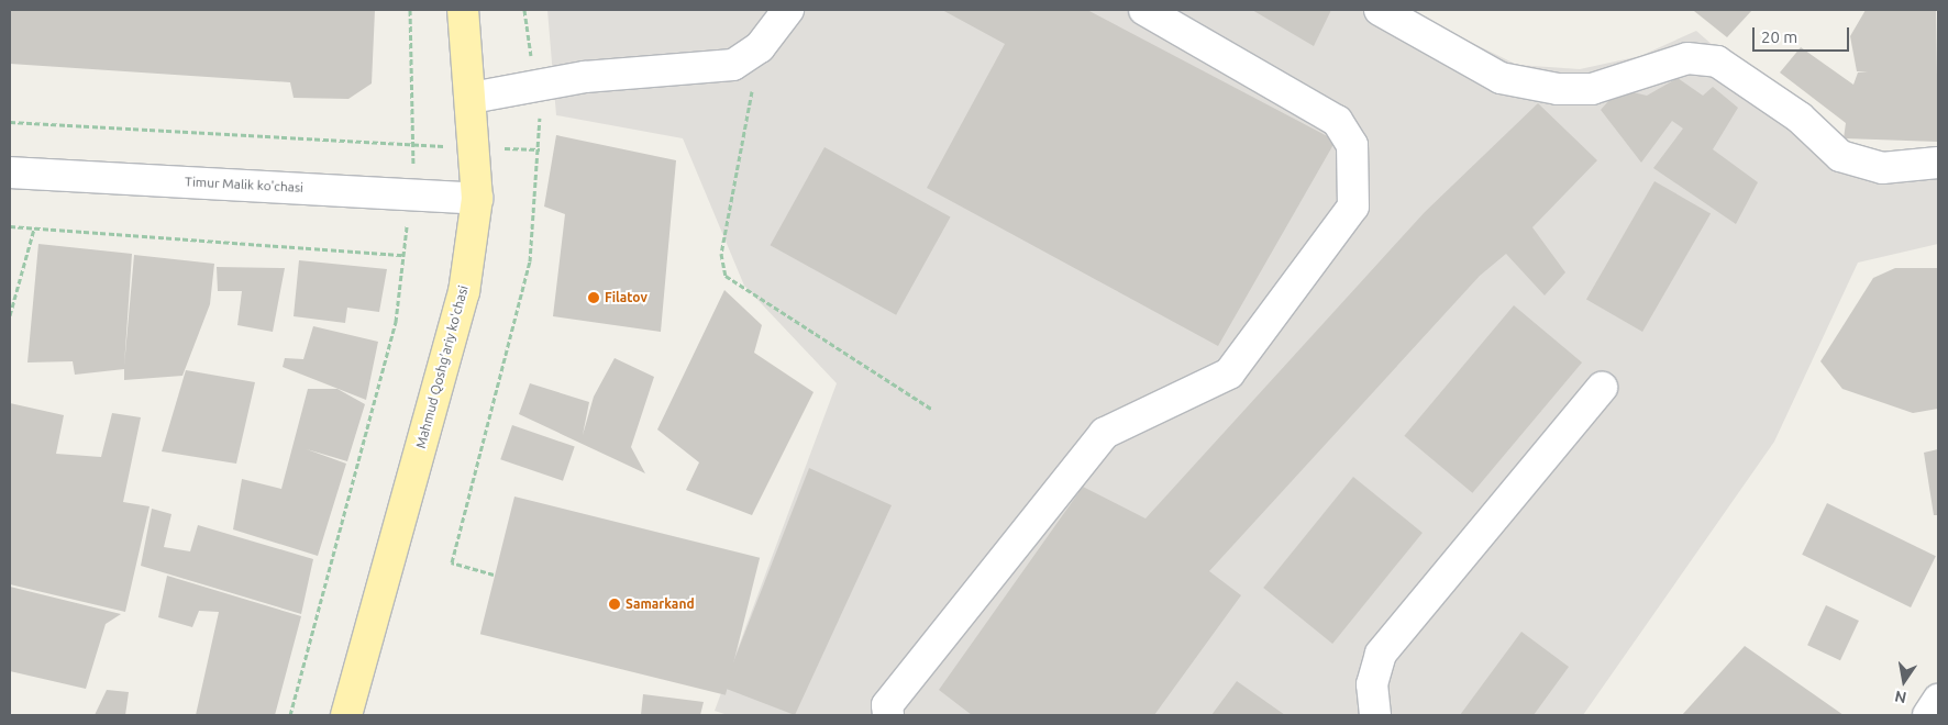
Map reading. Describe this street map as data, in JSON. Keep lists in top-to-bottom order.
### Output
{
  "streets": {
    "main road": ["Mahmud Qoshg'ariy ko'chasi"],
    "street": ["Timur Malik ko'chasi"]
  },
  "crossings": [
    ["Timur Malik ko'chasi", "Mahmud Qoshg'ariy ko'chasi"]
  ],
  "places": ["Filatov", "Samarkand"],
  "scale_bar": "20 m",
  "north": "bottom"
}
